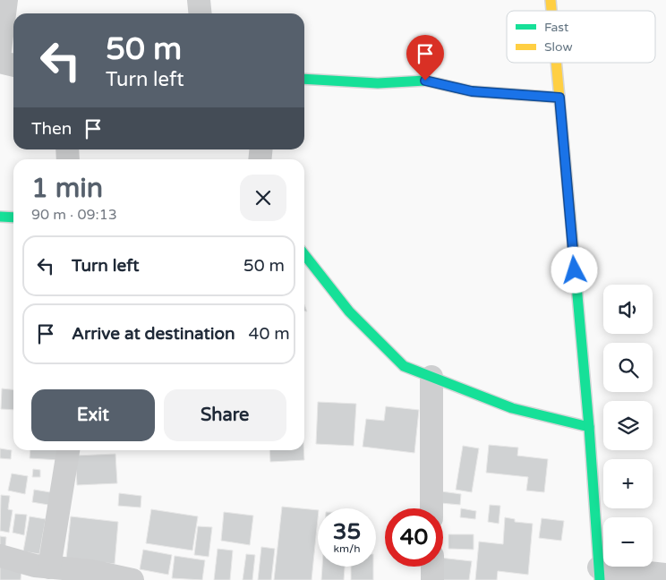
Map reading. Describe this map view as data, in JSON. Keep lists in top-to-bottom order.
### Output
{
  "legend": ["Fast", "Slow"],
  "page": {
    "turn": ["50 m", "Turn left"],
    "then": "Then",
    "heading": ["1 min", "90 m · 09:13"],
    "list": [
      {
        "name": "Turn left",
        "value": "50 m"
      },
      {
        "name": "Arrive at destination",
        "value": "40 m"
      }
    ],
    "map_buttons": ["+", "−"],
    "buttons": ["Exit", "Share"],
    "speed": "35 km/h",
    "limit": "40"
  }
}
